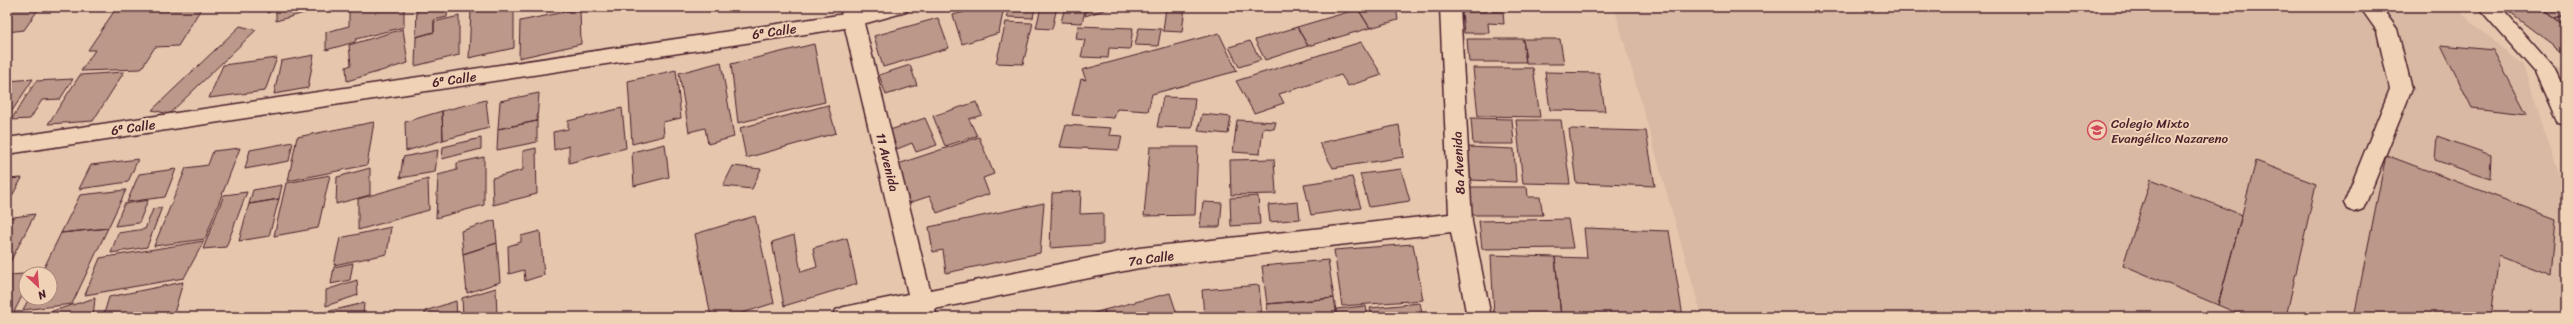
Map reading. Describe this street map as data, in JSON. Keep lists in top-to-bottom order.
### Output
{
  "streets": {
    "street": [
      "6ª Calle",
      "11 Avenida",
      "8a Avenida",
      "7a Calle"
    ]
  },
  "crossings": [
    ["6ª Calle", "11 Avenida"],
    ["11 Avenida", "7a Calle"],
    ["8a Avenida", "7a Calle"]
  ],
  "places": {
    "school or university": ["Colegio Mixto Evangélico Nazareno"]
  },
  "north": "bottom right"
}
